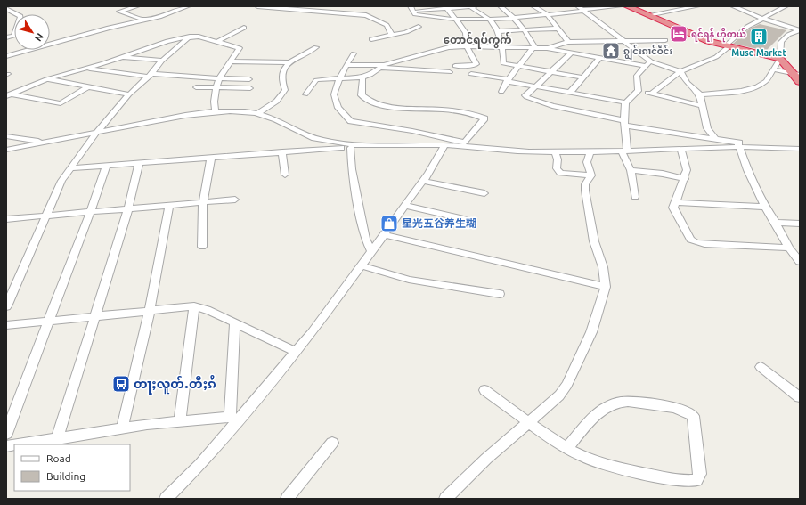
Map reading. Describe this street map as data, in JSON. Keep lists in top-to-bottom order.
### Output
{
  "districts": ["တောင်ရပ်ကွက်"],
  "places": {
    "hotel": ["ရင်ရန် ဟိုတယ်"],
    "building": ["Muse Market"],
    "temple": ["ၵျွင်းၵၢင်ဝဵင်း"],
    "shop": ["星光五谷养生糊"],
    "bus stop": ["တႃႈလူတ်ႉတီႈၵႆ"]
  },
  "legend": ["Road", "Building"],
  "north": "bottom right"
}
